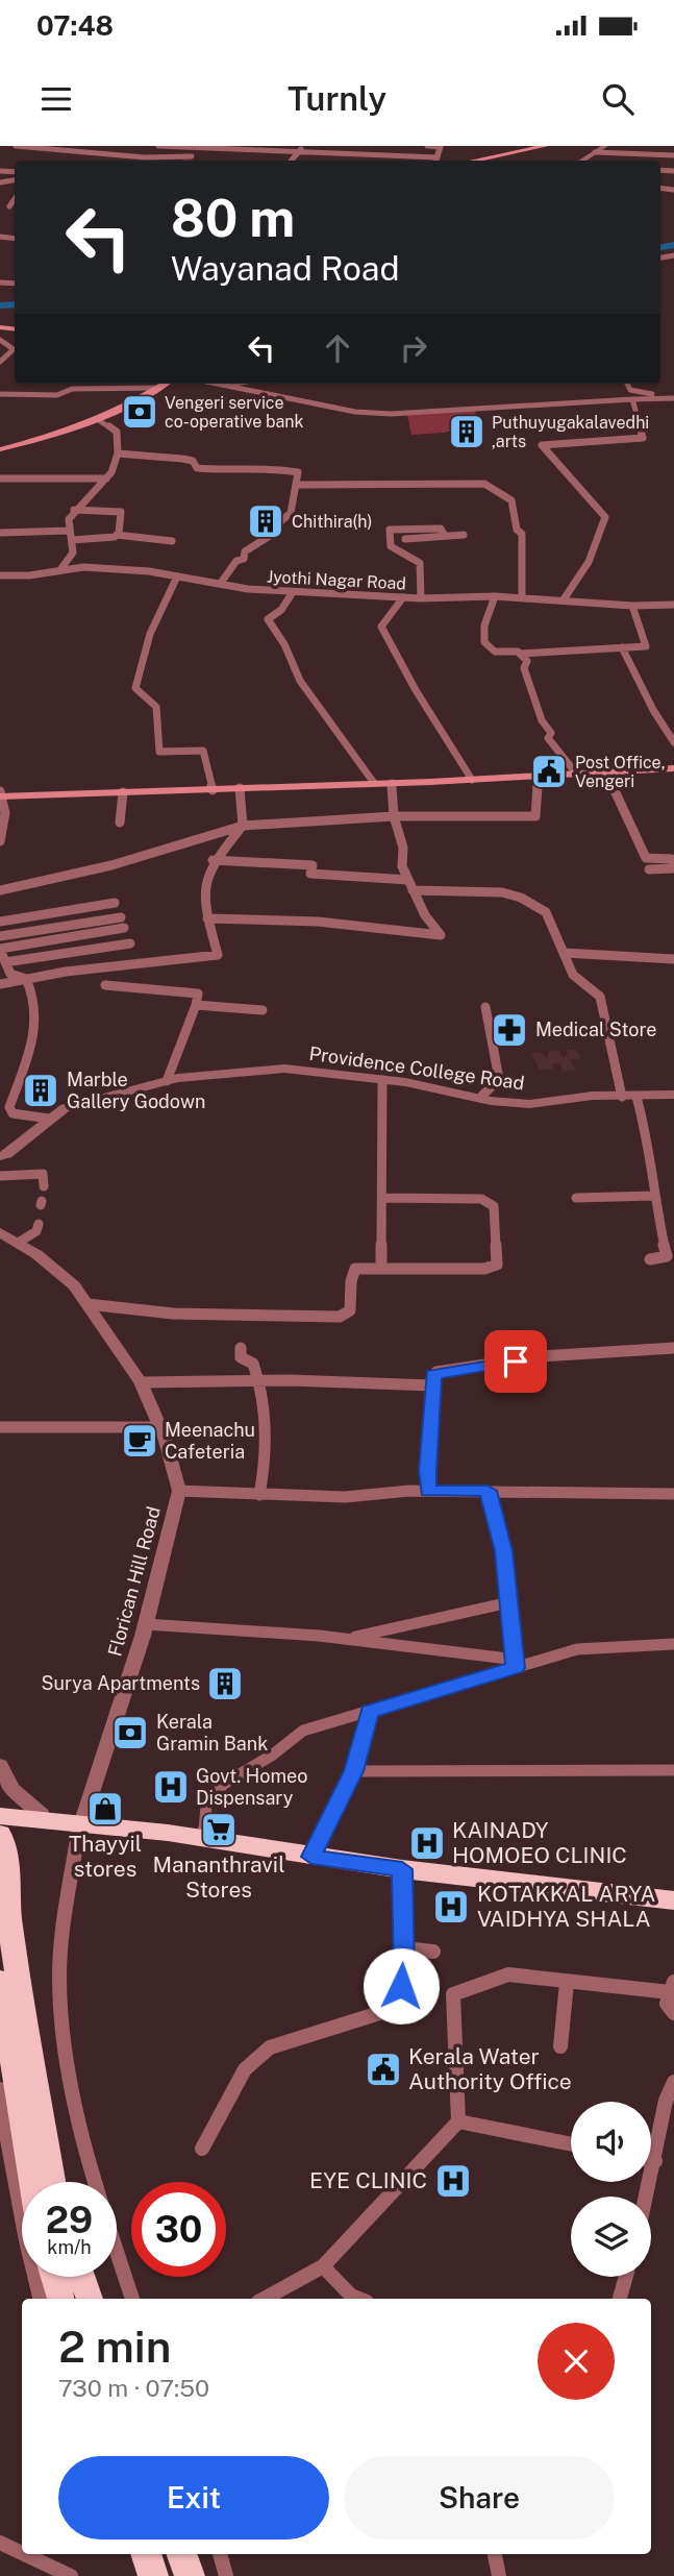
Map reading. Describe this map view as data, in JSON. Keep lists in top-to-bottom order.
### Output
{
  "streets": {
    "street": ["Jyothi Nagar Road", "Providence College Road", "Florican Hill Road"]
  },
  "places": {
    "bank": ["Vengeri service co-operative bank", "Kerala Gramin Bank"],
    "building": [
      "Puthuyugakalavedhi ,arts",
      "Chithira(h)",
      "Marble Gallery Godown",
      "Surya Apartments"
    ],
    "public building": ["Post Office, Vengeri", "Kerala Water Authority Office"],
    "pharmacy": ["Medical Store"],
    "cafe": ["Meenachu Cafeteria"],
    "hospital": [
      "Govt. Homeo Dispensary",
      "KAINADY HOMOEO CLINIC",
      "KOTAKKAL ARYA VAIDHYA SHALA",
      "EYE CLINIC"
    ],
    "shop": ["Thayyil stores"],
    "supermarket": ["Mananthravil Stores"]
  },
  "page": {
    "status": "07:48",
    "header": "Turnly",
    "turn": ["80 m", "Wayanad Road"],
    "speed": "29 km/h",
    "limit": "30",
    "heading": ["2 min", "730 m · 07:50"],
    "buttons": ["Exit", "Share"]
  }
}
